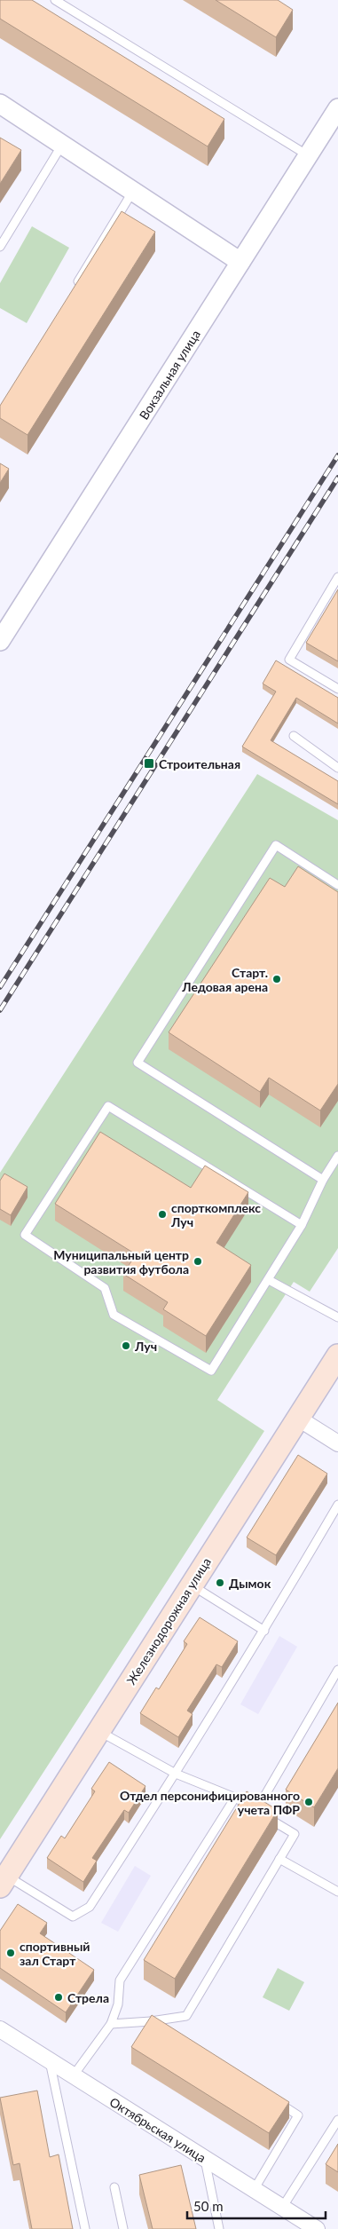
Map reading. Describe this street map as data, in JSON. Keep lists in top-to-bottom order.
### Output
{
  "streets": {
    "main road": ["Железнодорожная улица"],
    "street": ["Вокзальная улица", "Октябрьская улица"]
  },
  "places": {
    "transit": ["Строительная"],
    "other": [
      "Старт. Ледовая арена",
      "спорткомплекс Луч",
      "Муниципальный центр развития футбола",
      "Луч",
      "Дымок",
      "Отдел персонифицированного учета ПФР",
      "спортивный зал Старт",
      "Стрела"
    ]
  },
  "scale_bar": "50 m"
}
